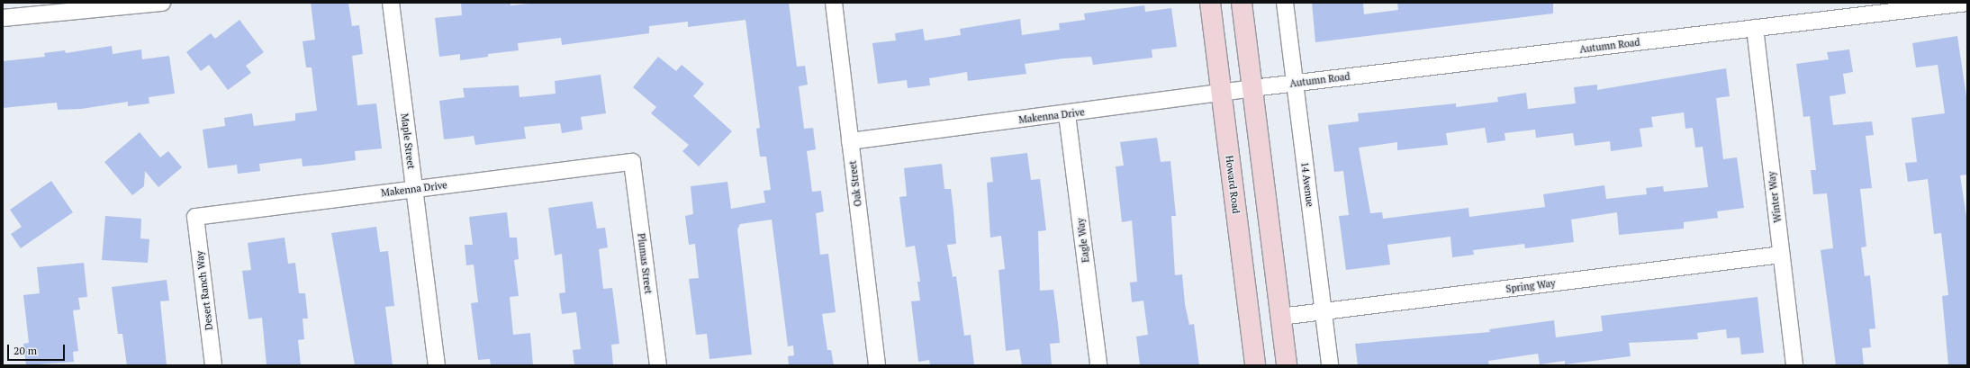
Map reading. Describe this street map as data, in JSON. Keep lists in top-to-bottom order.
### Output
{
  "streets": {
    "main road": ["Howard Road"],
    "street": [
      "Autumn Road",
      "Makenna Drive",
      "Maple Street",
      "Oak Street",
      "14 Avenue",
      "Winter Way",
      "Eagle Way",
      "Plumas Street",
      "Spring Way",
      "Desert Ranch Way"
    ]
  },
  "crossings": [
    ["Autumn Road", "Makenna Drive"],
    ["Autumn Road", "14 Avenue"],
    ["Autumn Road", "Winter Way"],
    ["Makenna Drive", "Maple Street"],
    ["Makenna Drive", "Oak Street"],
    ["Makenna Drive", "Howard Road"],
    ["Makenna Drive", "Eagle Way"],
    ["Makenna Drive", "Plumas Street"],
    ["Makenna Drive", "Desert Ranch Way"],
    ["14 Avenue", "Spring Way"],
    ["Winter Way", "Spring Way"]
  ],
  "scale_bar": "20 m"
}
